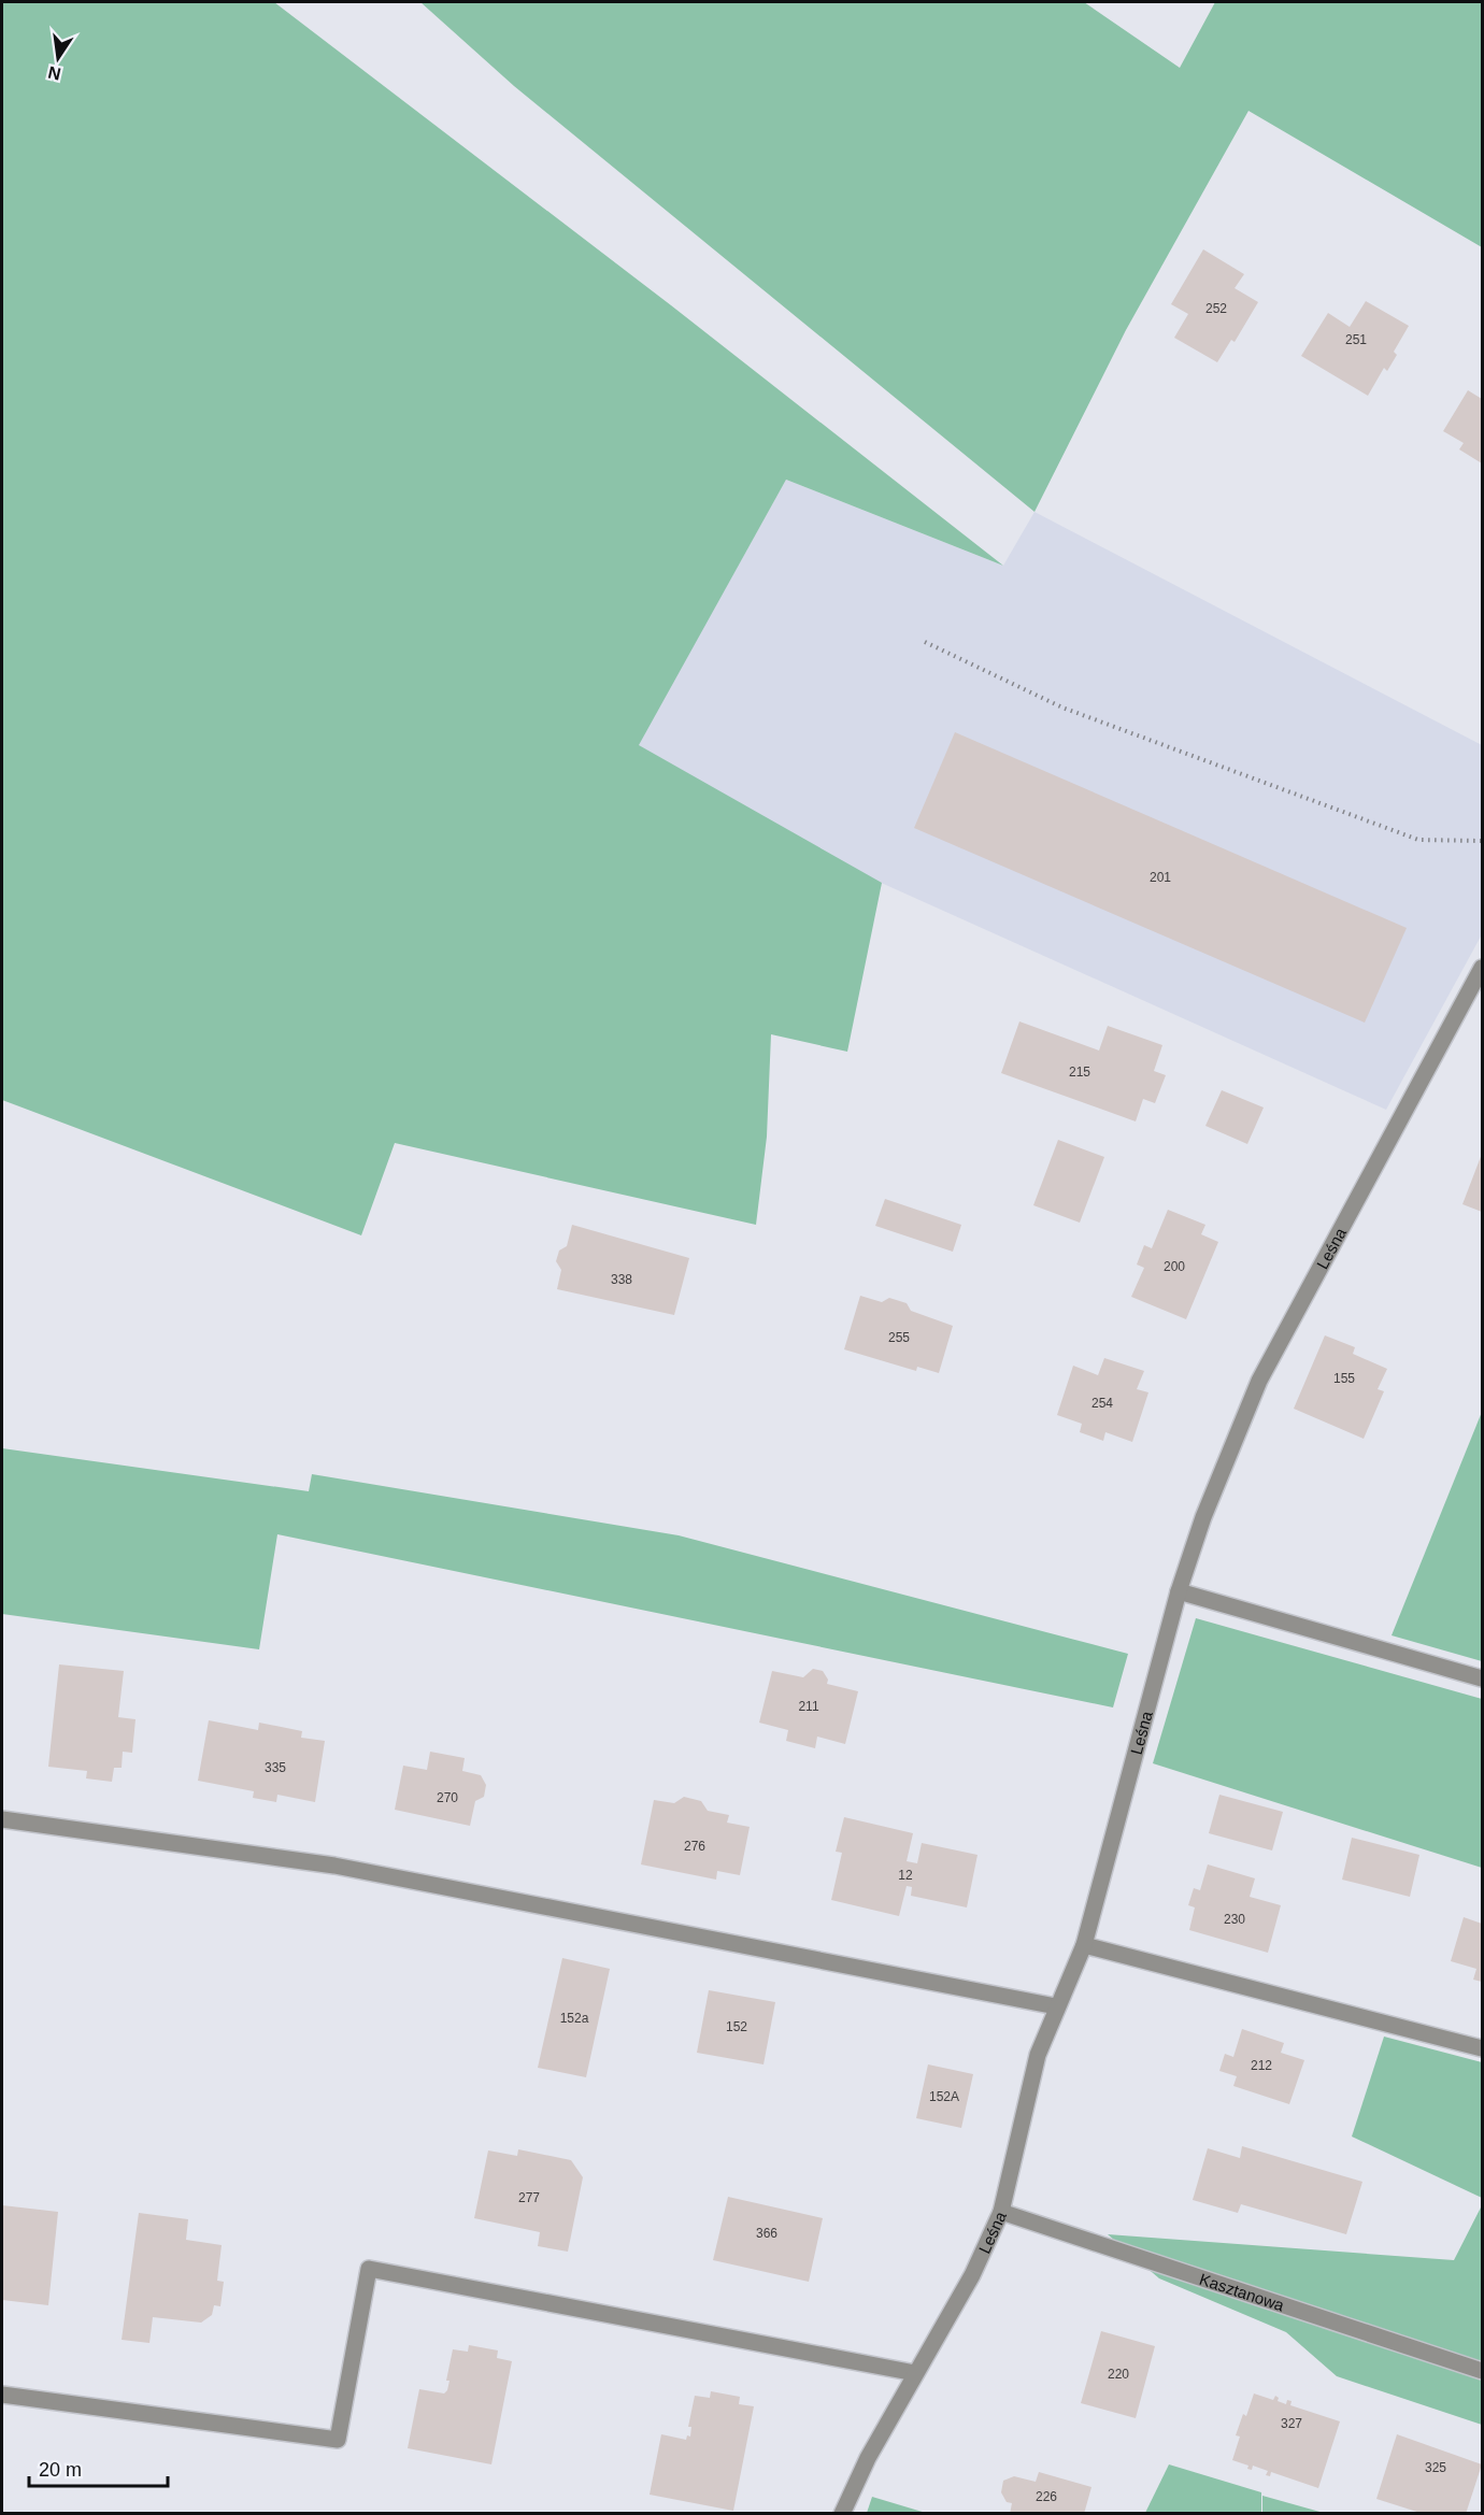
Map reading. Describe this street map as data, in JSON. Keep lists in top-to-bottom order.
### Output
{
  "streets": {
    "street": ["Leśna", "Kasztanowa"]
  },
  "crossings": [
    ["Leśna", "Kasztanowa"]
  ],
  "house_numbers": [
    "252",
    "251",
    "201",
    "215",
    "200",
    "338",
    "255",
    "155",
    "254",
    "211",
    "335",
    "270",
    "276",
    "12",
    "230",
    "152a",
    "152",
    "212",
    "152A",
    "277",
    "366",
    "220",
    "327",
    "325",
    "226"
  ],
  "scale_bar": "20 m",
  "north": "bottom"
}
